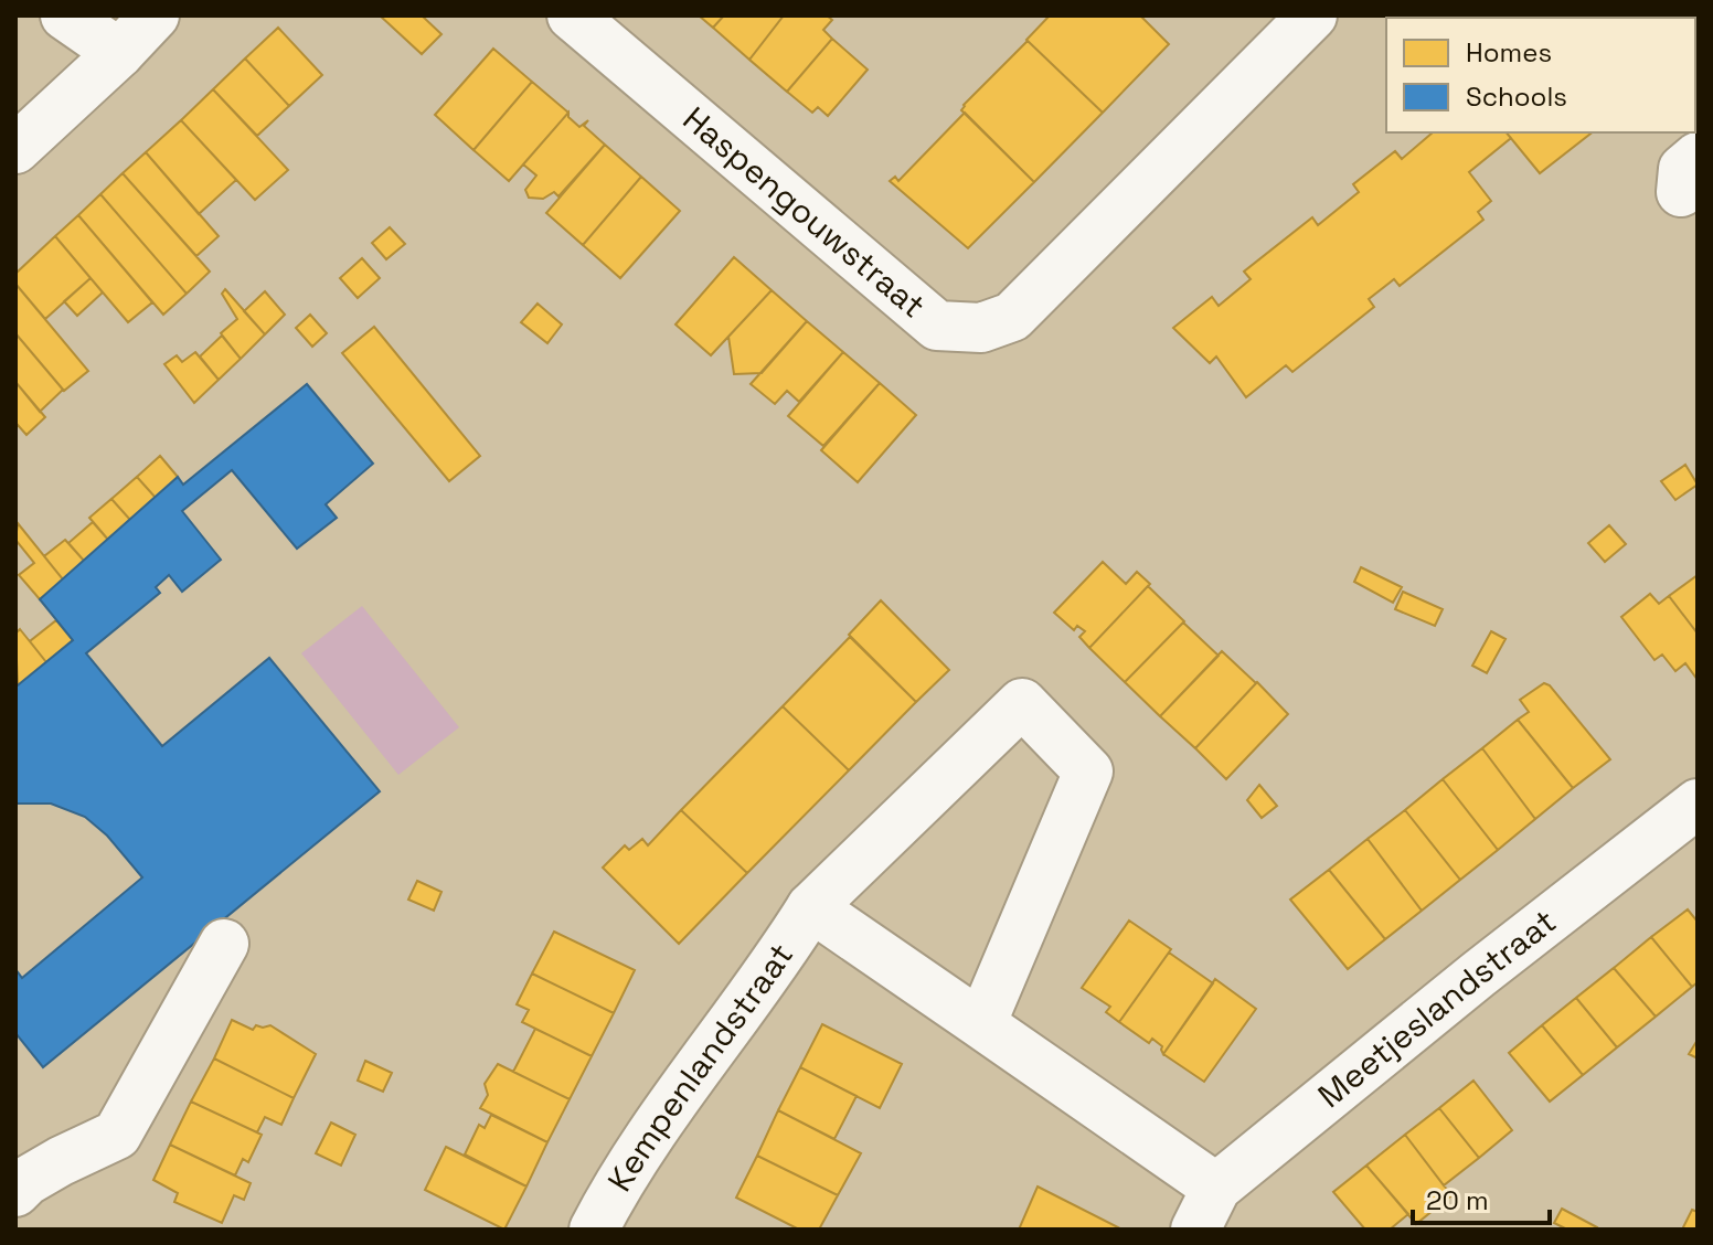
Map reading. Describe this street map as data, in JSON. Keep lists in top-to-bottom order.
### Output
{
  "streets": {
    "street": ["Haspengouwstraat", "Meetjeslandstraat", "Kempenlandstraat"]
  },
  "crossings": [
    ["Meetjeslandstraat", "Kempenlandstraat"]
  ],
  "legend": ["Homes", "Schools"],
  "scale_bar": "20 m"
}
